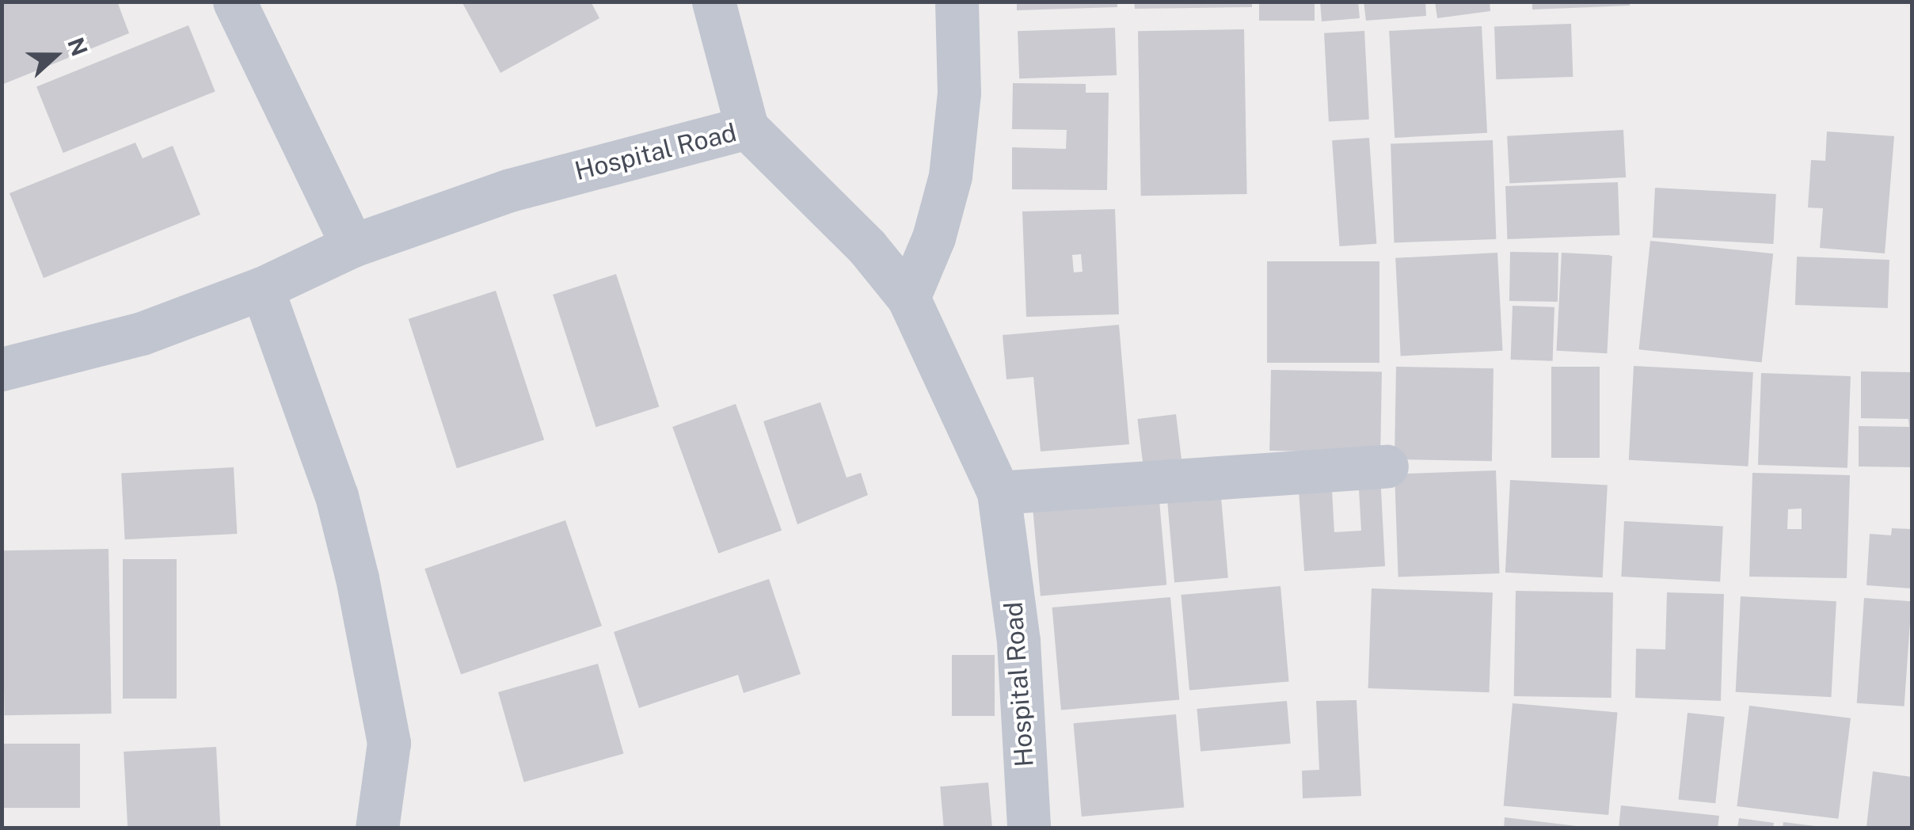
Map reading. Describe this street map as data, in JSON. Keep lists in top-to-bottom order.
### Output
{
  "streets": {
    "street": ["Hospital Road"]
  },
  "north": "right"
}
